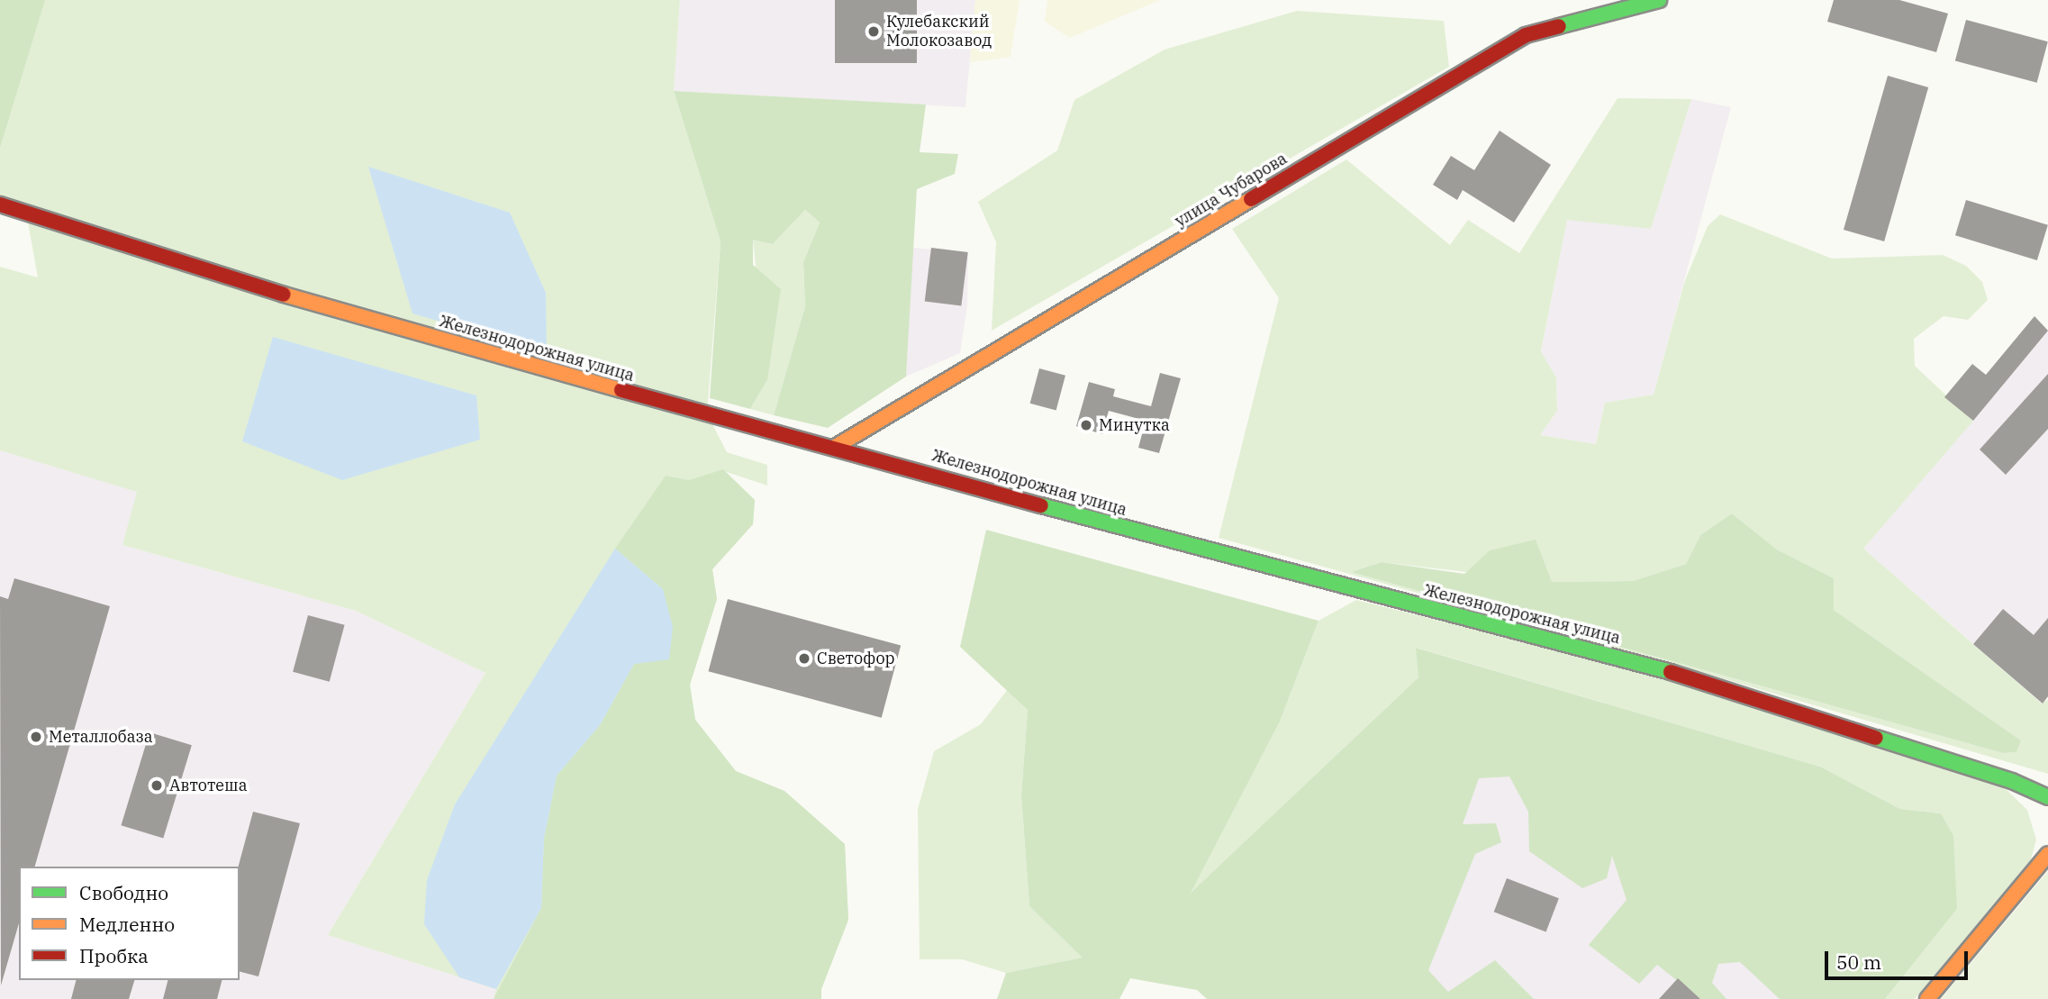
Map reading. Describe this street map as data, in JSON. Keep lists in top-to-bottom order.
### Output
{
  "streets": {
    "street": ["улица Чубарова", "Железнодорожная улица"]
  },
  "crossings": [
    ["улица Чубарова", "Железнодорожная улица"]
  ],
  "places": [
    "Кулебакский Молокозавод",
    "Минутка",
    "Светофор",
    "Металлобаза",
    "Автотеша"
  ],
  "legend": ["Свободно", "Медленно", "Пробка"],
  "scale_bar": "50 m"
}
